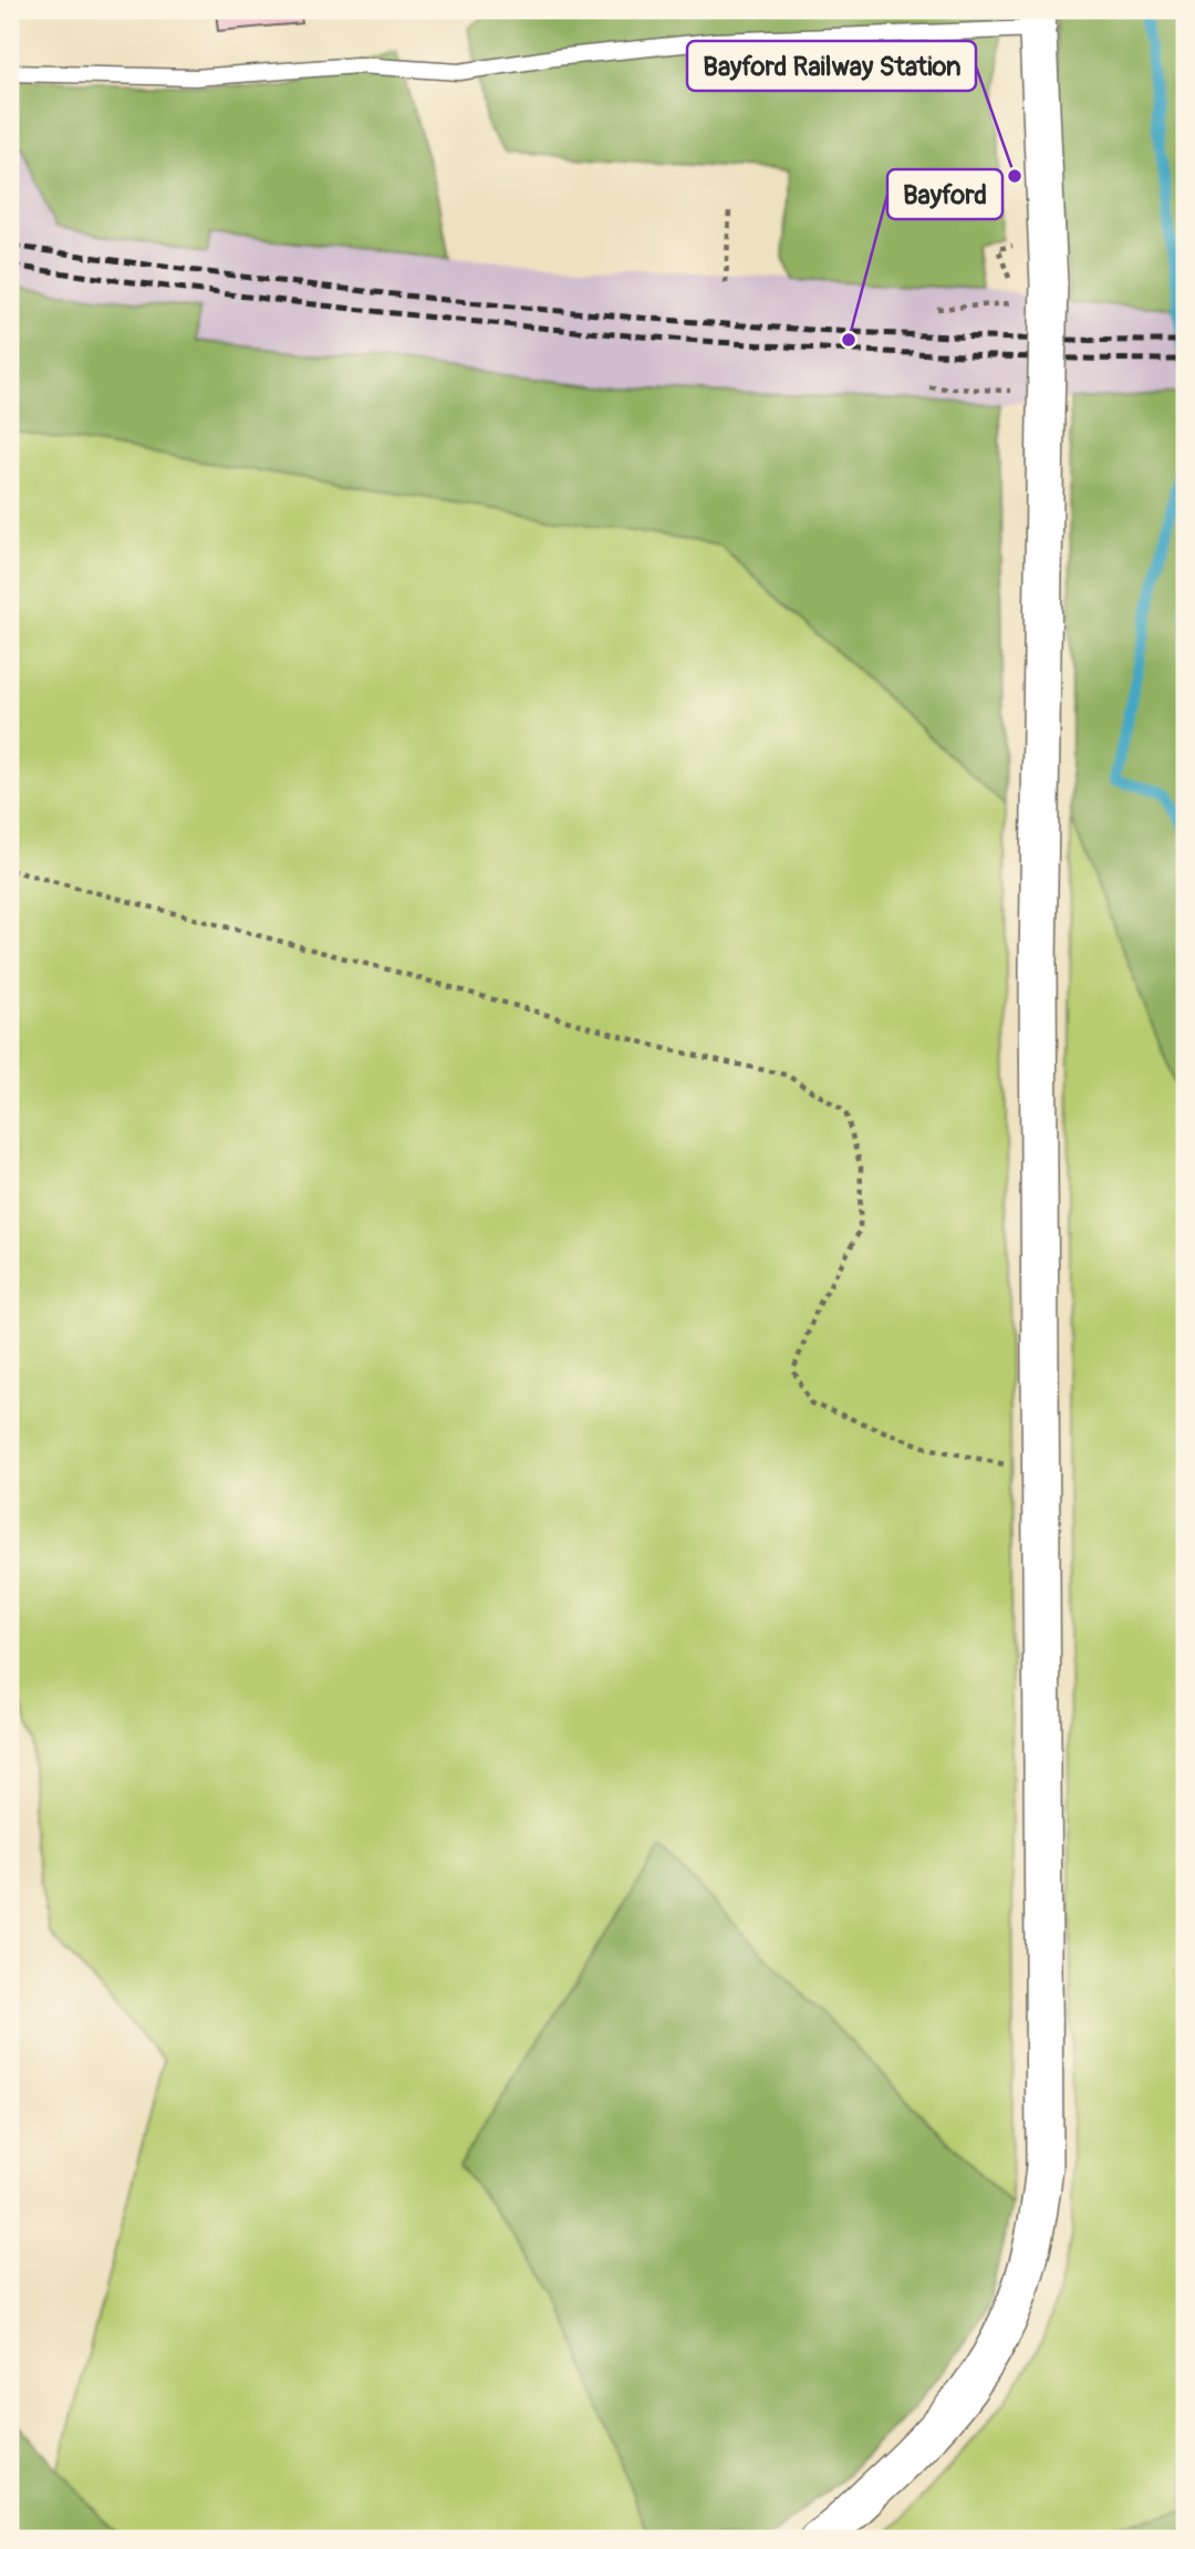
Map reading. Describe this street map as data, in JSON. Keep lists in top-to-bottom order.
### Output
{
  "places": ["Bayford Railway Station", "Bayford"]
}
